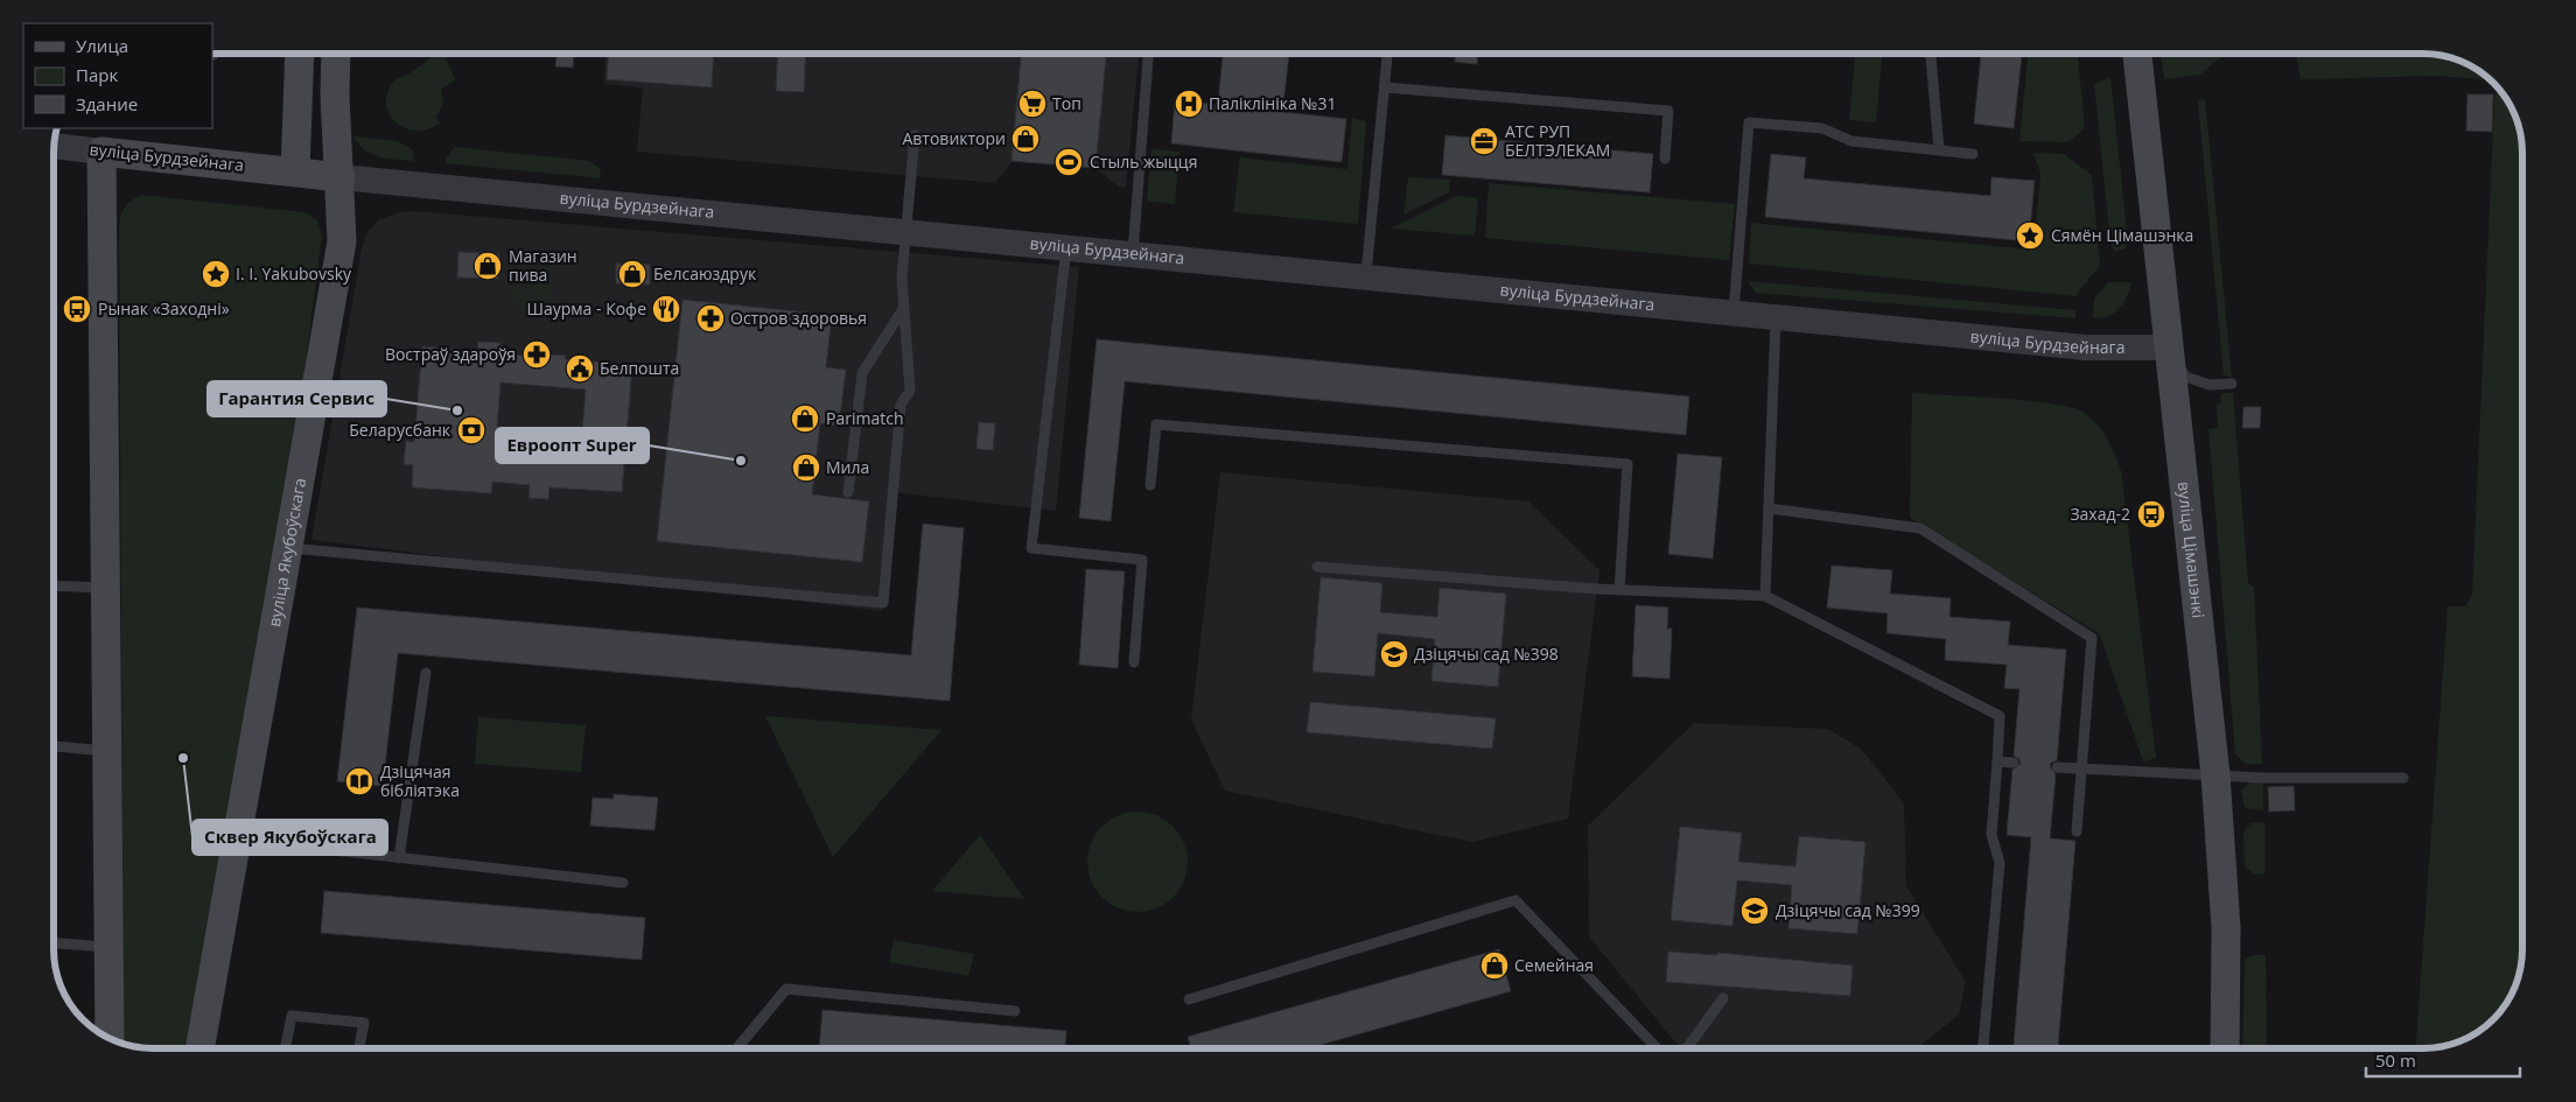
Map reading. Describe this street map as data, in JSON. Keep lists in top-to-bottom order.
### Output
{
  "streets": {
    "main road": ["вуліца Бурдзейнага", "вуліца Цімашэнкі", "вуліца Якубоўскага"]
  },
  "crossings": [
    ["вуліца Бурдзейнага", "вуліца Цімашэнкі"],
    ["вуліца Бурдзейнага", "вуліца Якубоўскага"]
  ],
  "places": {
    "supermarket": ["Топ"],
    "hospital": ["Паліклініка №31"],
    "shop": [
      "Автовиктори",
      "Магазин пива",
      "Белсаюздрук",
      "Parimatch",
      "Мила",
      "Семейная"
    ],
    "office": ["АТС РУП БЕЛТЭЛЕКАМ"],
    "sports": ["Стыль жыцця"],
    "place": ["Сямён Цімашэнка", "I. I. Yakubovsky"],
    "bus stop": ["Рынак «Заходні»", "Захад-2"],
    "restaurant": ["Шаурма - Кофе"],
    "pharmacy": ["Остров здоровья", "Востраў здароўя"],
    "public building": ["Белпошта"],
    "other": ["Гарантия Сервис", "Евроопт Super", "Сквер Якубоўскага"],
    "bank": ["Беларусбанк"],
    "school or university": ["Дзіцячы сад №398", "Дзіцячы сад №399"],
    "library": ["Дзіцячая бібліятэка"]
  },
  "legend": ["Улица", "Парк", "Здание"],
  "scale_bar": "50 m"
}
